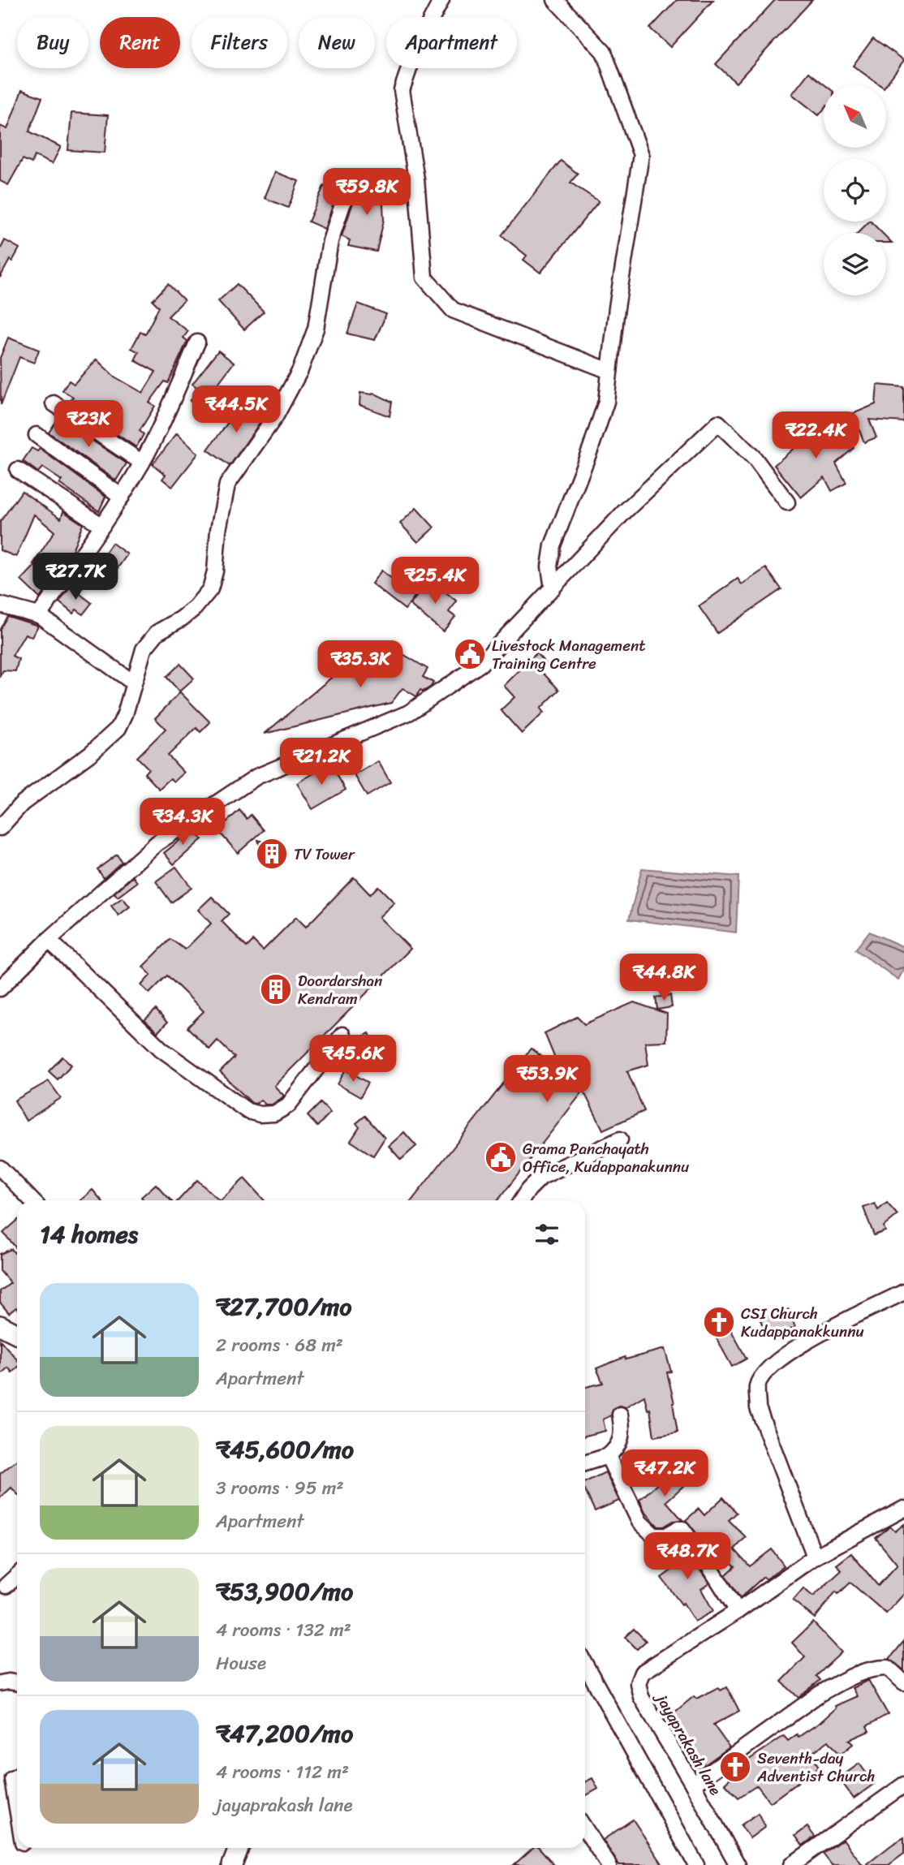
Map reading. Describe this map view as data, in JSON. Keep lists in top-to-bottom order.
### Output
{
  "streets": {
    "street": ["jayaprakash lane"]
  },
  "places": {
    "public building": ["Livestock Management Training Centre", "Grama Panchayath Office, Kudappanakunnu"],
    "building": ["TV Tower", "Doordarshan Kendram"],
    "church": ["CSI Church Kudappanakkunnu", "Seventh-day Adventist Church"]
  },
  "north": "top left",
  "page": {
    "chip": [
      "Buy",
      "Rent",
      "Filters",
      "New",
      "Apartment"
    ],
    "price": [
      "₹59.8K",
      "₹44.5K",
      "₹23K",
      "₹22.4K",
      "₹27.7K",
      "₹25.4K",
      "₹35.3K",
      "₹21.2K",
      "₹34.3K",
      "₹44.8K",
      "₹45.6K",
      "₹53.9K",
      "₹47.2K",
      "₹48.7K"
    ],
    "heading": "14 homes",
    "list": [
      {
        "name": "₹27,700/mo",
        "note": "2 rooms · 68 m² · Apartment"
      },
      {
        "name": "₹45,600/mo",
        "note": "3 rooms · 95 m² · Apartment"
      },
      {
        "name": "₹53,900/mo",
        "note": "4 rooms · 132 m² · House"
      },
      {
        "name": "₹47,200/mo",
        "note": "4 rooms · 112 m² · jayaprakash lane"
      }
    ]
  }
}
